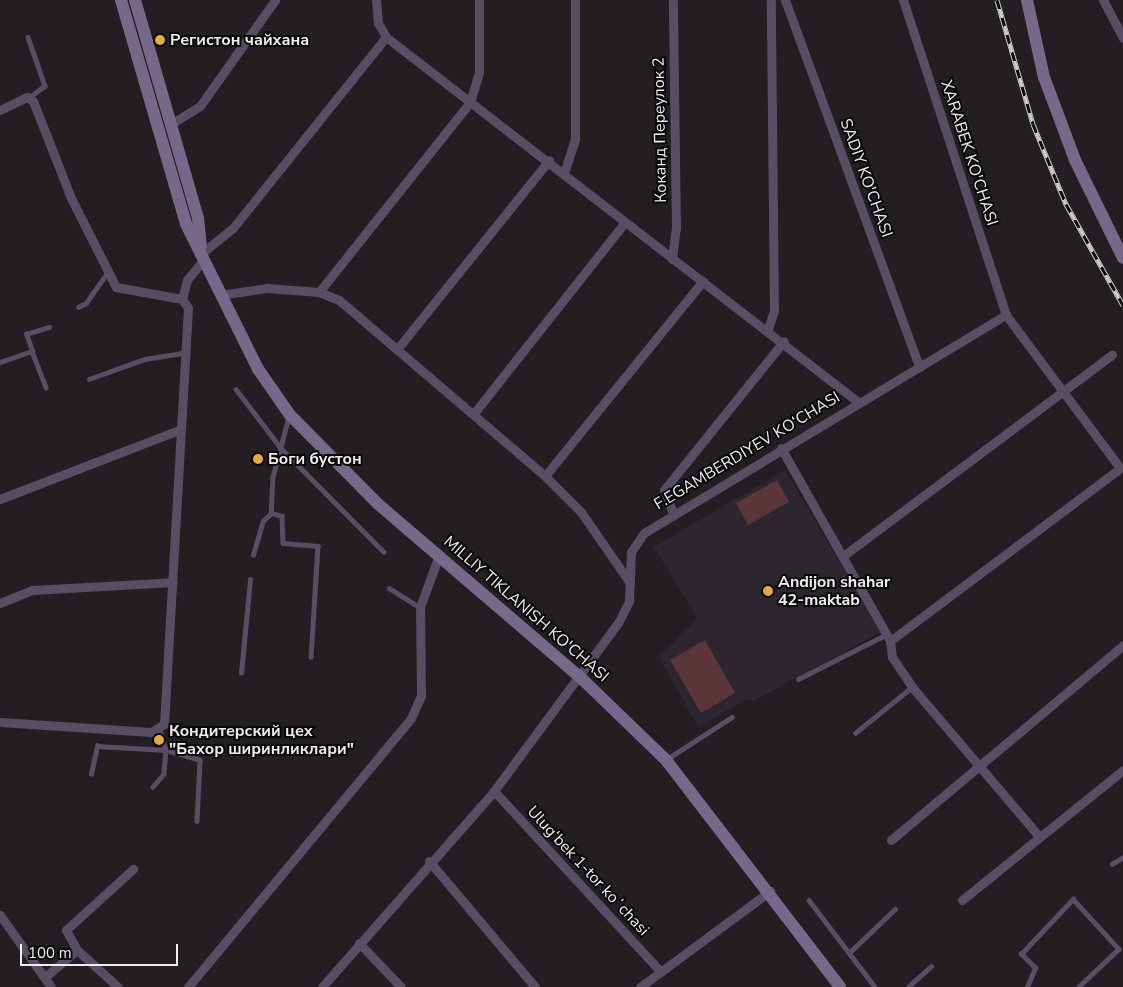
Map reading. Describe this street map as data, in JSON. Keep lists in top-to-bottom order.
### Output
{
  "streets": {
    "main road": ["MILLIY TIKLANISH KO'CHASI"],
    "street": [
      "Коканд Πереулок 2",
      "XARABEK KO'CHASI",
      "SADIY KO'CHASI",
      "F.EGAMBERDIYEV KО‘CHASI",
      "Ulug‘bek 1-tor koʻchasi"
    ]
  },
  "crossings": [
    ["XARABEK KO'CHASI", "F.EGAMBERDIYEV KО‘CHASI"],
    ["SADIY KO'CHASI", "F.EGAMBERDIYEV KО‘CHASI"],
    ["F.EGAMBERDIYEV KО‘CHASI", "MILLIY TIKLANISH KO'CHASI"],
    ["F.EGAMBERDIYEV KО‘CHASI", "Ulug‘bek 1-tor koʻchasi"]
  ],
  "places": [
    "Регистон чайхана",
    "Боги бустон",
    "Andijon shahar 42-maktab",
    "Кондитерский цех \"Бахор ширинликлари\""
  ],
  "scale_bar": "100 m"
}
